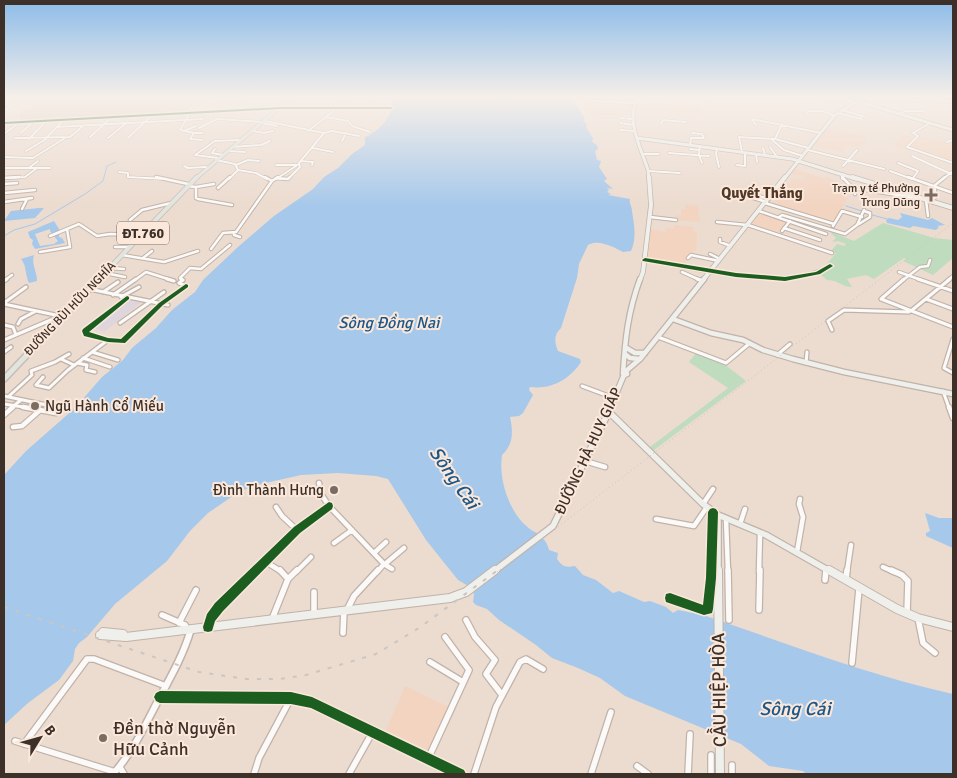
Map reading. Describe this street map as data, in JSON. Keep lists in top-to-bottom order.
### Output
{
  "streets": {
    "main road": [
      "ĐT.760",
      "ĐƯỜNG BÙI HỮU NGHĨA",
      "ĐƯỜNG HÀ HUY GIÁP",
      "CẦU HIỆP HÒA"
    ]
  },
  "districts": ["Quyết Thắng"],
  "water": ["Sông Đồng Nai", "Sông Cái"],
  "places": {
    "health": ["Trạm y tế Phường Trung Dũng"],
    "other": ["Ngũ Hành Cổ Miếu", "Đình Thành Hưng", "Đền thờ Nguyễn Hữu Cảnh"]
  },
  "north": "top right"
}
